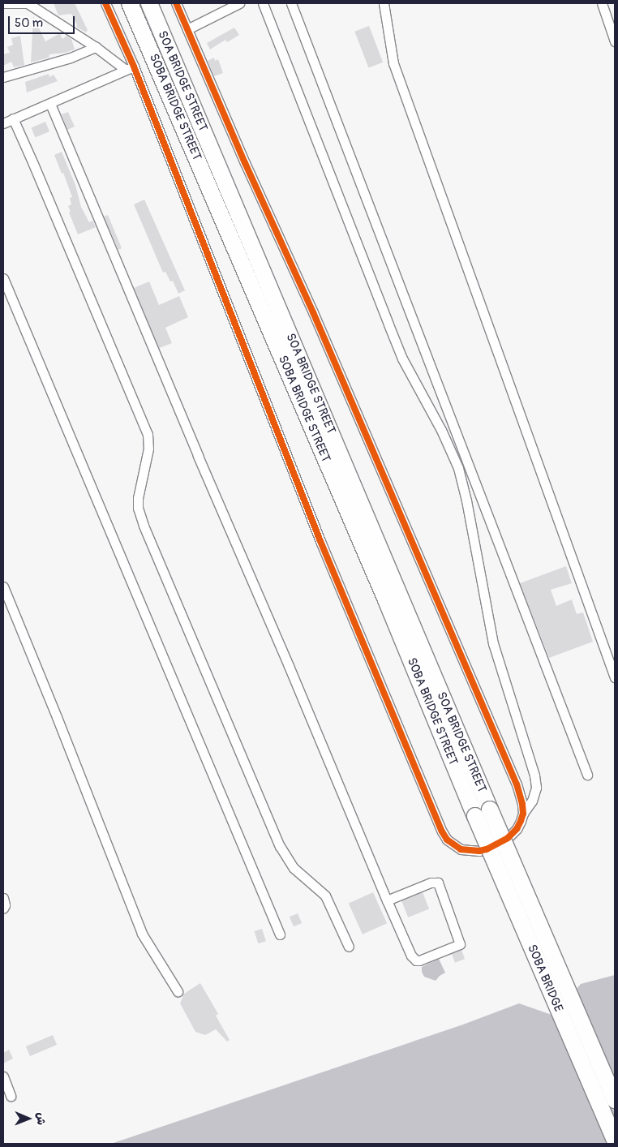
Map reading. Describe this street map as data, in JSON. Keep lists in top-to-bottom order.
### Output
{
  "streets": {
    "highway": ["SOA BRIDGE STREET", "SOBA BRIDGE STREET", "SOBA BRIDGE"]
  },
  "crossings": [
    ["SOA BRIDGE STREET", "SOBA BRIDGE"],
    ["SOBA BRIDGE STREET", "SOBA BRIDGE"]
  ],
  "scale_bar": "50 m",
  "north": "right"
}
